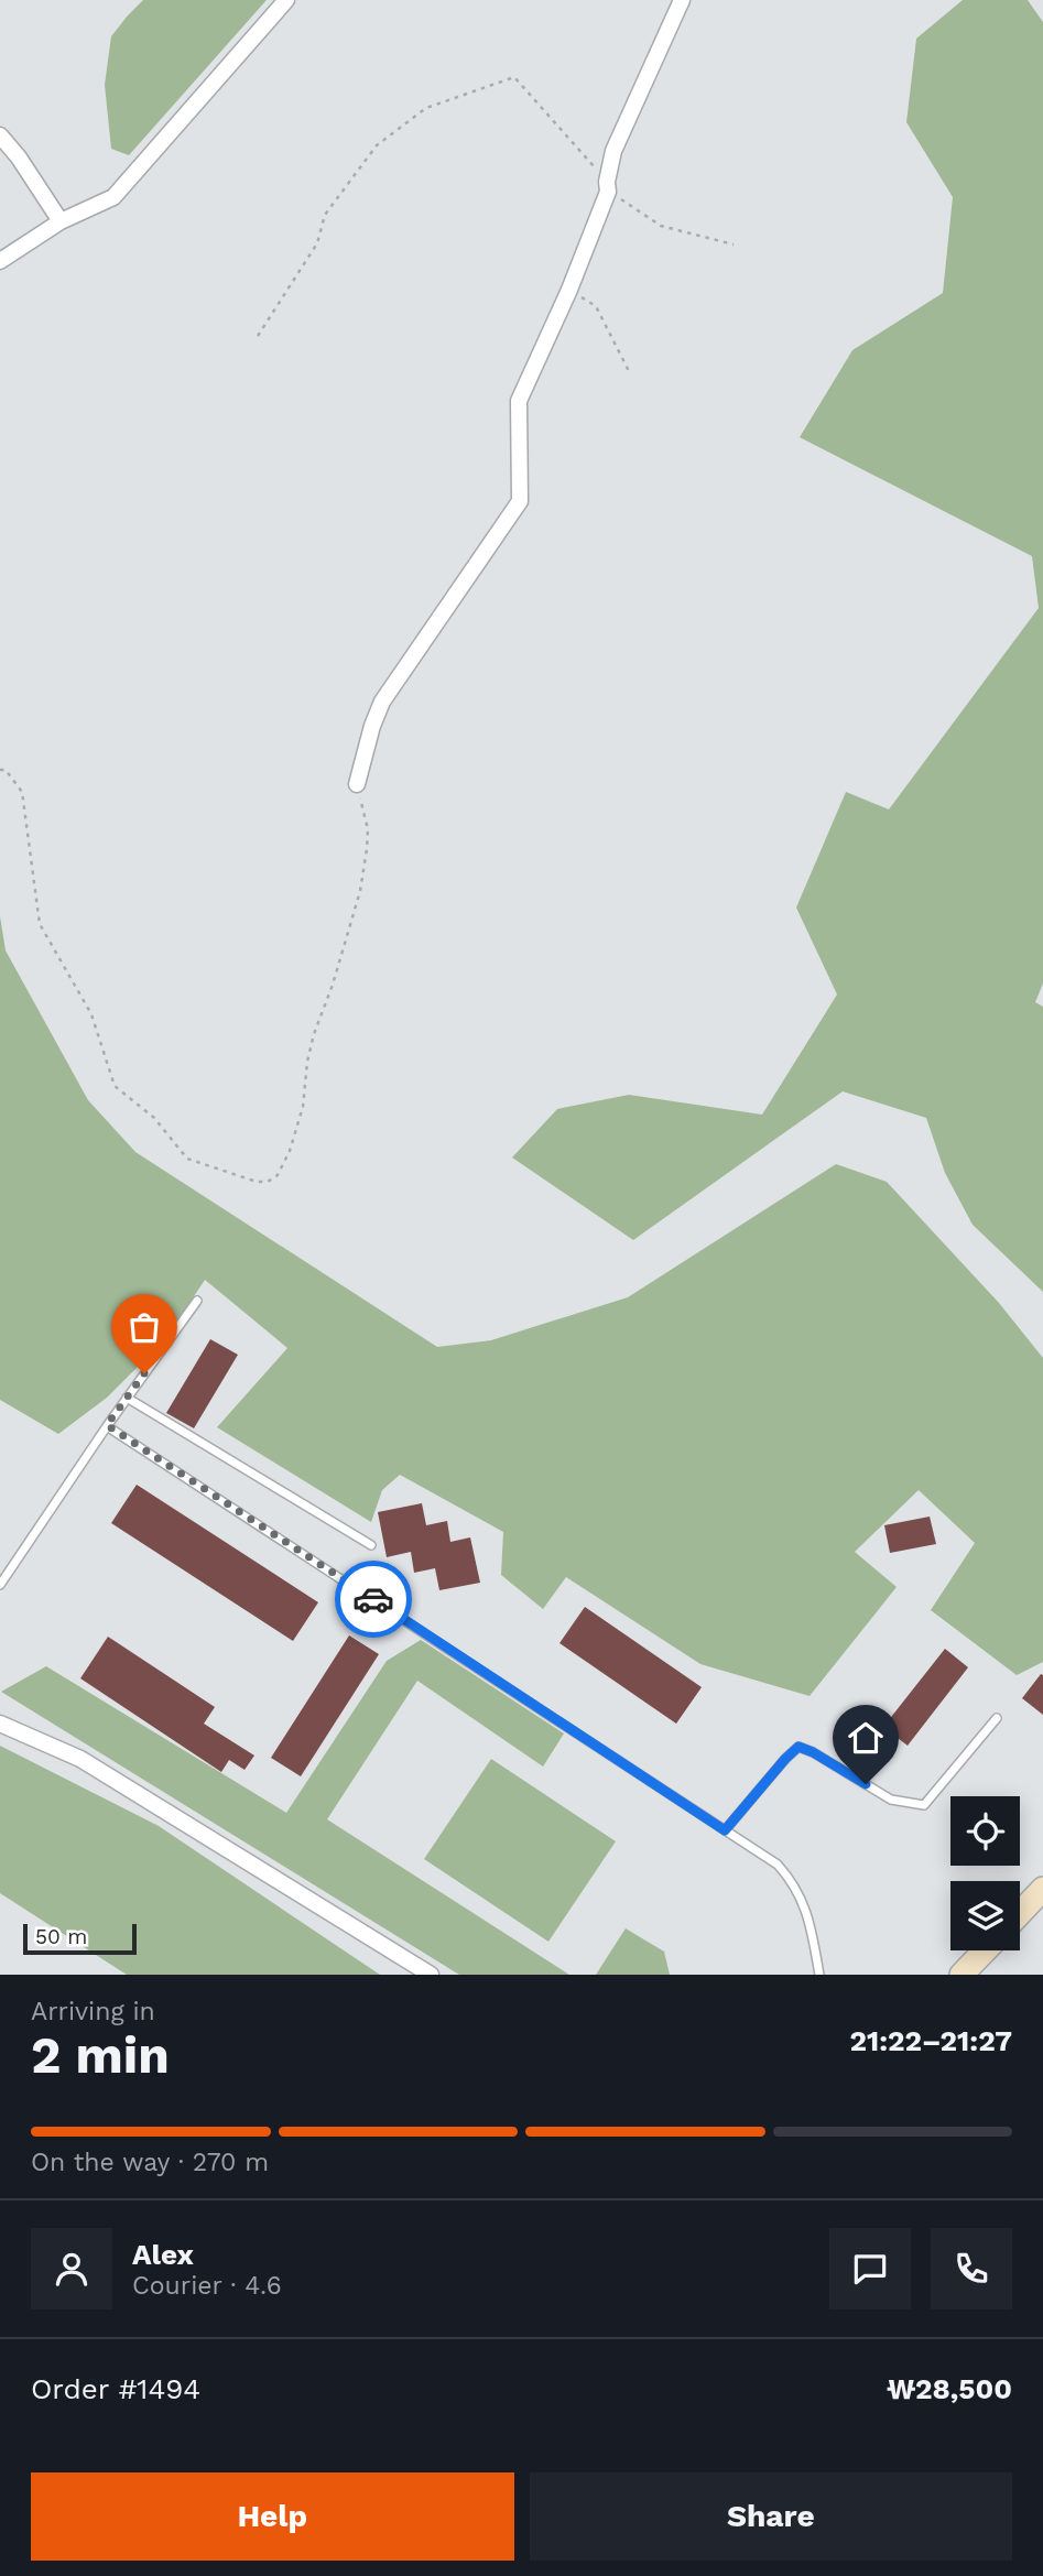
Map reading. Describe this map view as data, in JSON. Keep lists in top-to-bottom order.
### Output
{
  "scale_bar": "50 m",
  "page": {
    "scale": "50 m",
    "heading": ["2 min", "Arriving in", "21:22–21:27"],
    "panel": [
      "Alex",
      "Courier · 4.6",
      "Order #1494",
      "₩28,500"
    ],
    "bar": "On the way · 270 m",
    "buttons": ["Help", "Share"]
  }
}
